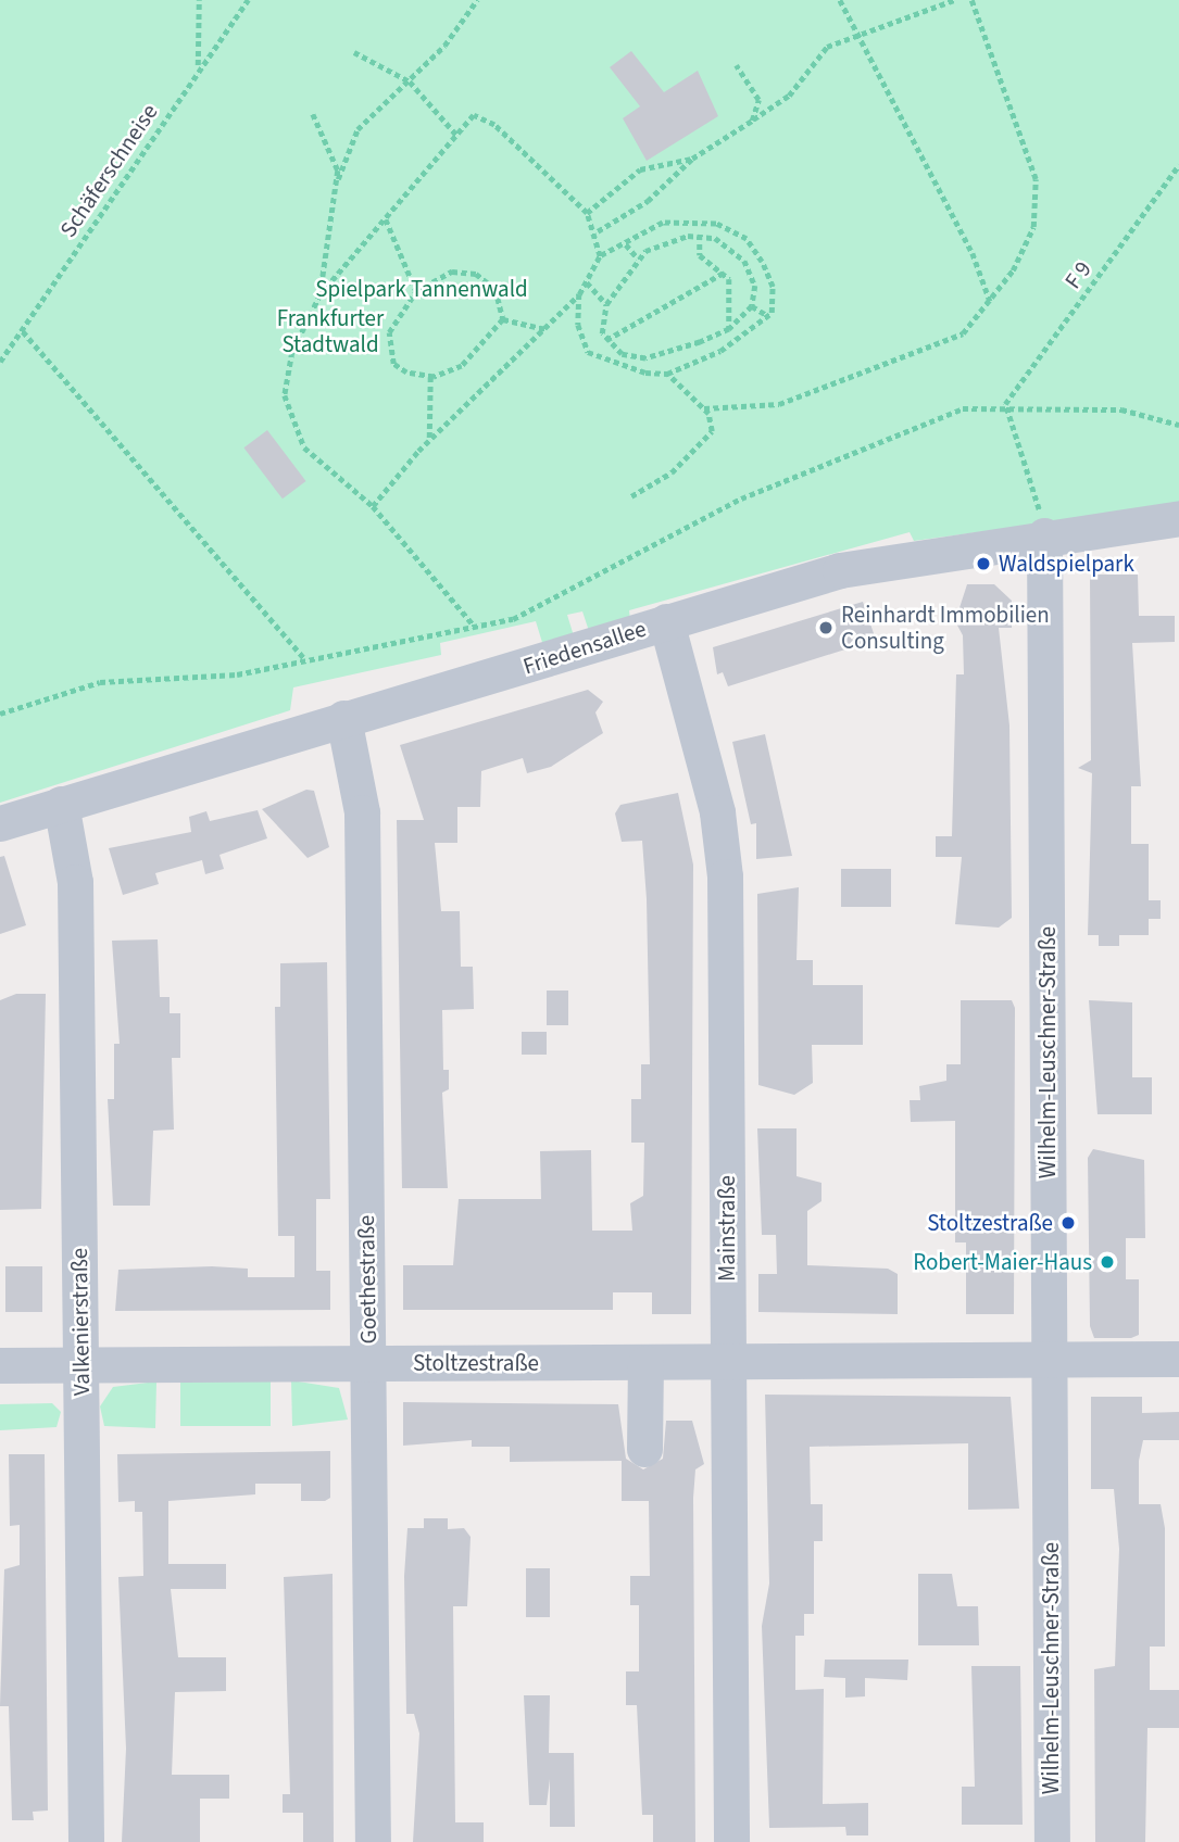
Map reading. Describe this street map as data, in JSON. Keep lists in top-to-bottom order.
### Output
{
  "streets": {
    "street": [
      "Friedensallee",
      "Wilhelm-Leuschner-Straße",
      "Mainstraße",
      "Goethestraße",
      "Valkenierstraße",
      "Stoltzestraße"
    ],
    "path": ["Schäferschneise", "F 9"]
  },
  "crossings": [
    ["Friedensallee", "Wilhelm-Leuschner-Straße"],
    ["Friedensallee", "Mainstraße"],
    ["Friedensallee", "Goethestraße"],
    ["Friedensallee", "Valkenierstraße"],
    ["Wilhelm-Leuschner-Straße", "Stoltzestraße"],
    ["Mainstraße", "Stoltzestraße"],
    ["Goethestraße", "Stoltzestraße"],
    ["Valkenierstraße", "Stoltzestraße"]
  ],
  "parks": ["Spielpark Tannenwald", "Frankfurter Stadtwald"],
  "places": [
    "Waldspielpark",
    "Reinhardt Immobilien Consulting",
    "Stoltzestraße",
    "Robert-Maier-Haus"
  ]
}
